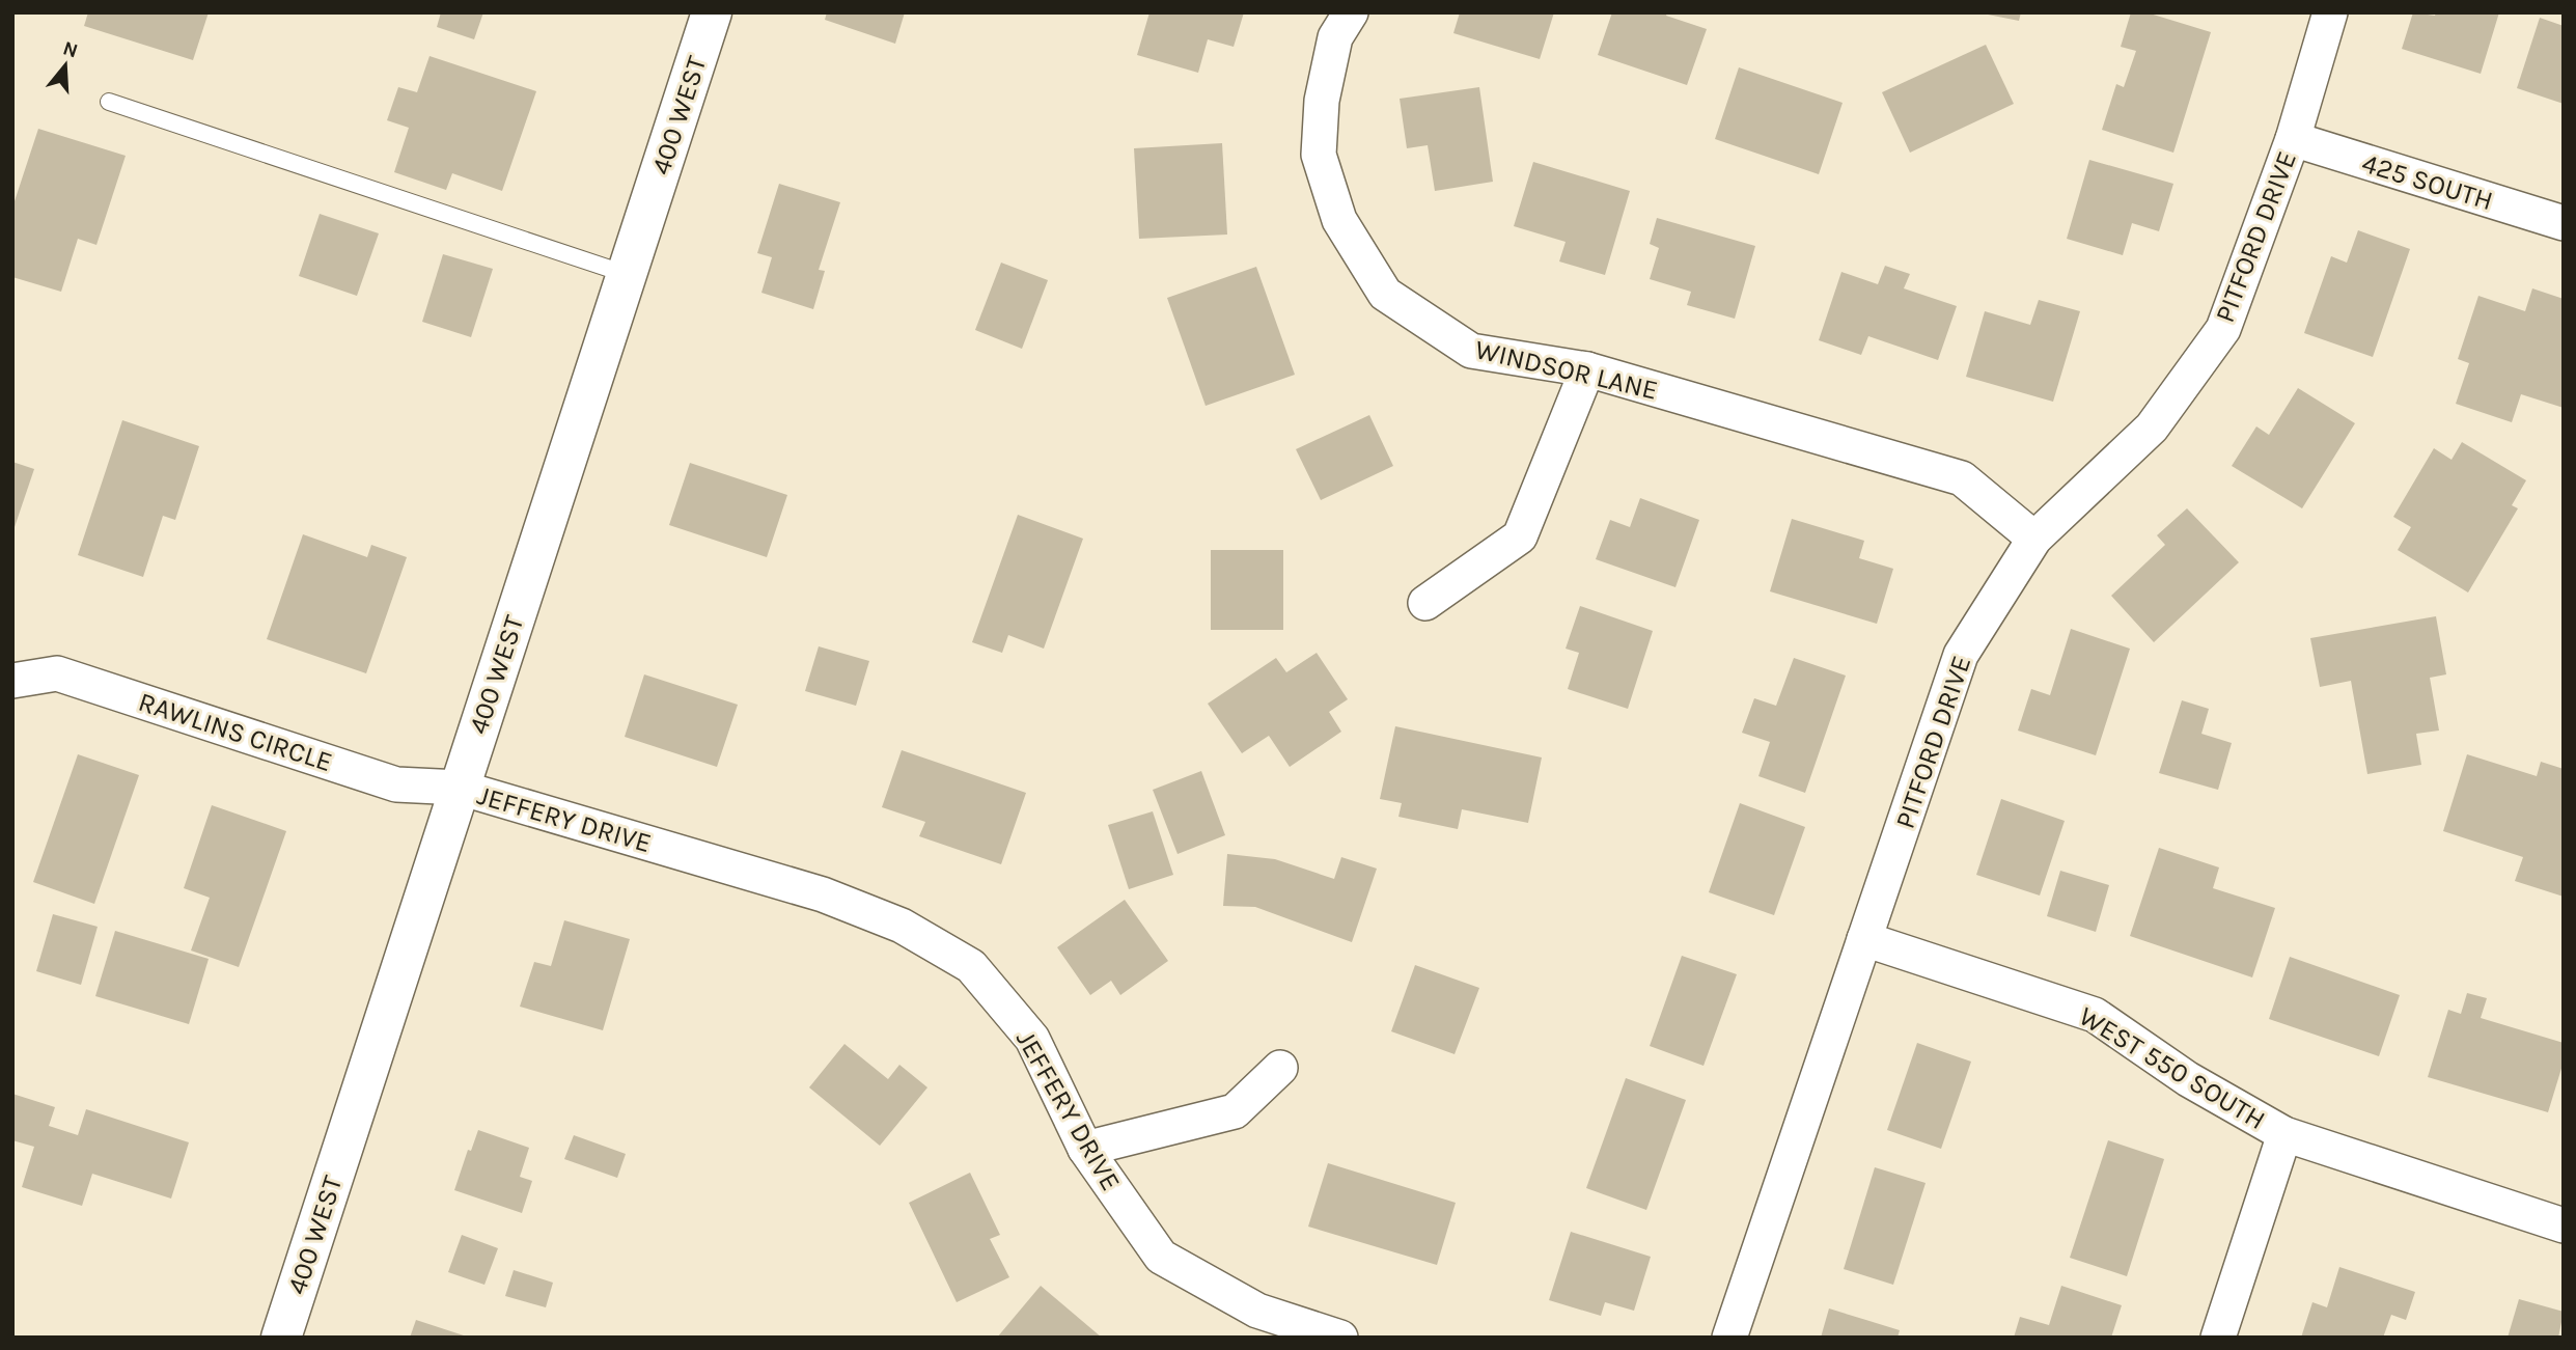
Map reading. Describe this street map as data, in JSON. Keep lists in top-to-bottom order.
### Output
{
  "streets": {
    "main road": ["400 WEST"],
    "street": [
      "425 SOUTH",
      "PITFORD DRIVE",
      "WINDSOR LANE",
      "RAWLINS CIRCLE",
      "JEFFERY DRIVE",
      "WEST 550 SOUTH"
    ]
  },
  "crossings": [
    ["400 WEST", "RAWLINS CIRCLE"],
    ["400 WEST", "JEFFERY DRIVE"],
    ["425 SOUTH", "PITFORD DRIVE"],
    ["PITFORD DRIVE", "WINDSOR LANE"],
    ["PITFORD DRIVE", "WEST 550 SOUTH"],
    ["RAWLINS CIRCLE", "JEFFERY DRIVE"]
  ],
  "north": "top"
}
